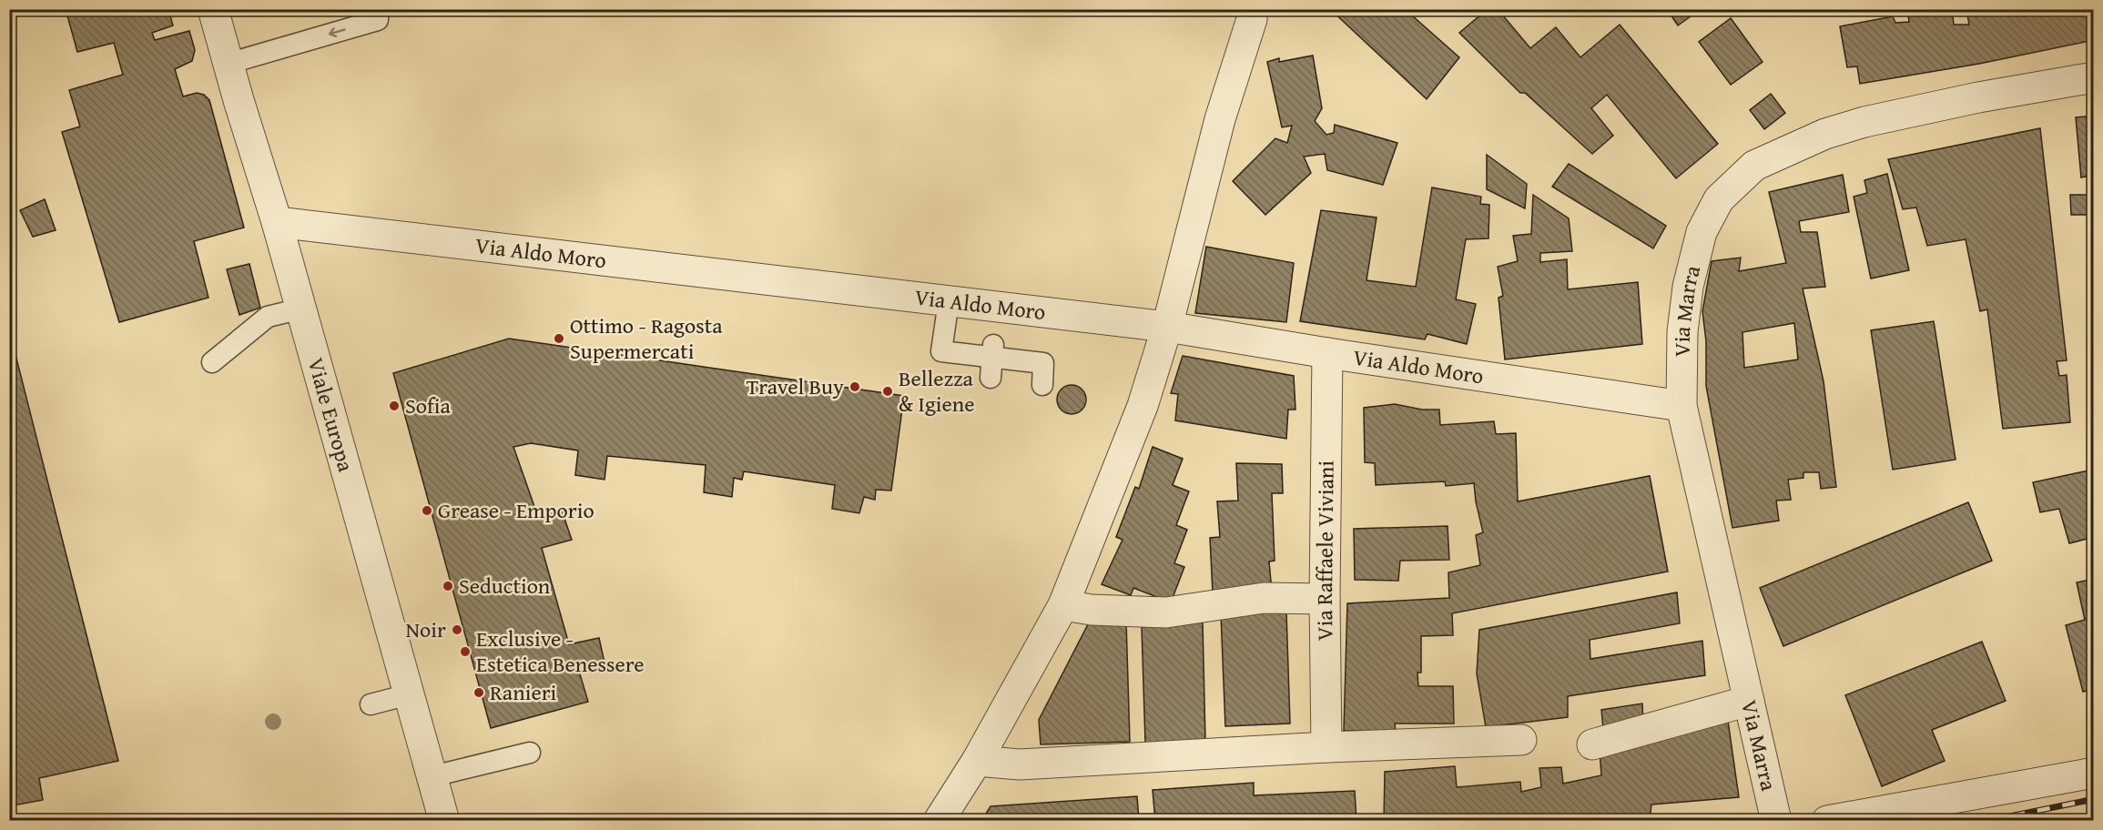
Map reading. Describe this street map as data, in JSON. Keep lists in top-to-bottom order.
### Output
{
  "streets": {
    "street": [
      "Via Aldo Moro",
      "Via Marra",
      "Viale Europa",
      "Via Raffaele Viviani"
    ]
  },
  "crossings": [
    ["Via Aldo Moro", "Via Marra"],
    ["Via Aldo Moro", "Viale Europa"],
    ["Via Aldo Moro", "Via Raffaele Viviani"]
  ],
  "places": [
    "Ottimo - Ragosta Supermercati",
    "Travel Buy",
    "Bellezza & Igiene",
    "Sofia",
    "Grease - Emporio",
    "Seduction",
    "Noir",
    "Exclusive - Estetica Benessere",
    "Ranieri"
  ]
}
